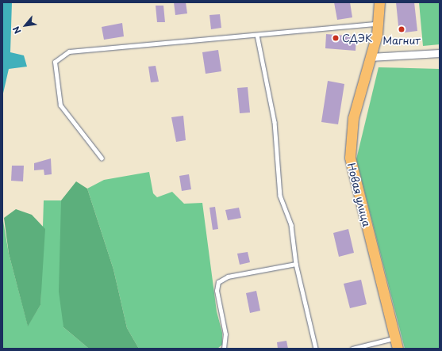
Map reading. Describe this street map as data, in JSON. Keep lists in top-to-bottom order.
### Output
{
  "streets": {
    "main road": ["Новая улица"]
  },
  "places": ["Магнит", "СДЭК"],
  "north": "bottom left"
}
